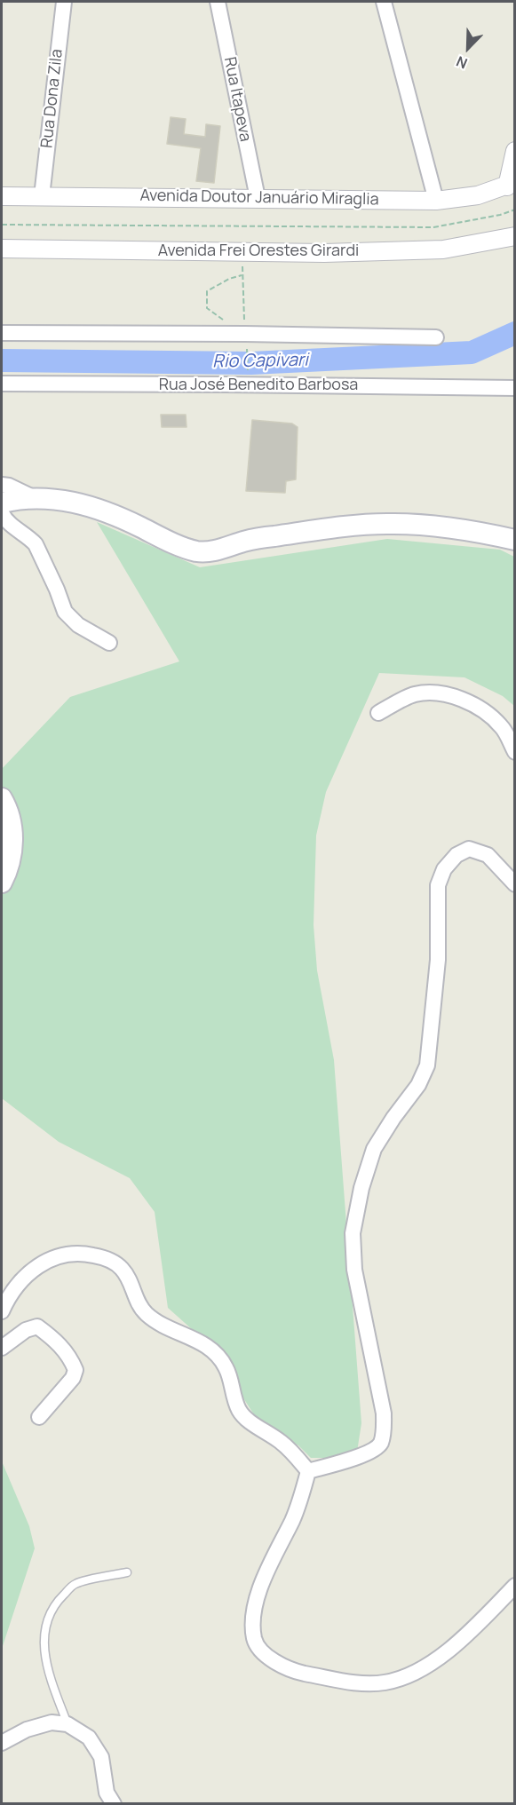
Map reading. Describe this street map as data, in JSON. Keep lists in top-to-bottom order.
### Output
{
  "streets": {
    "street": [
      "Rua Dona Zila",
      "Rua Itapeva",
      "Avenida Doutor Januário Miraglia",
      "Avenida Frei Orestes Girardi",
      "Rua José Benedito Barbosa"
    ]
  },
  "crossings": [
    ["Rua Dona Zila", "Avenida Doutor Januário Miraglia"],
    ["Rua Itapeva", "Avenida Doutor Januário Miraglia"]
  ],
  "water": ["Rio Capivari"],
  "north": "bottom left"
}
